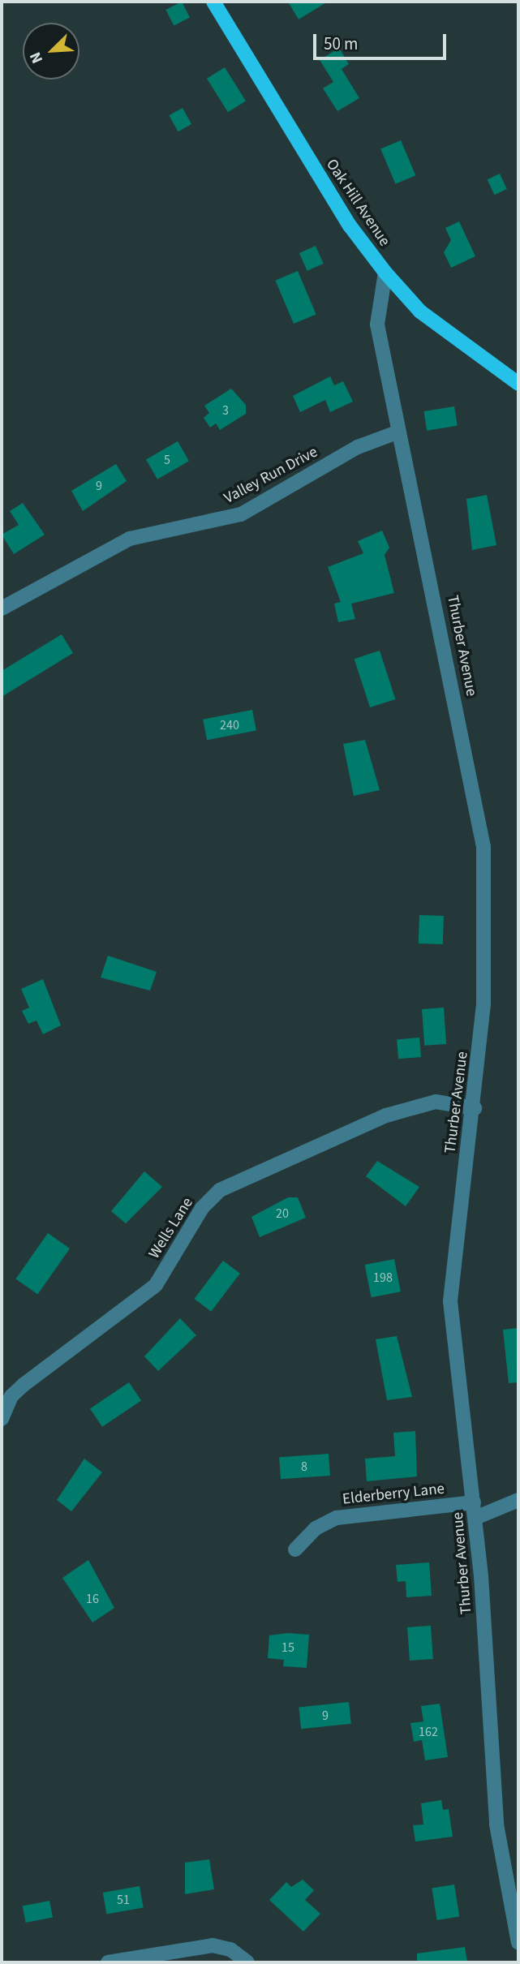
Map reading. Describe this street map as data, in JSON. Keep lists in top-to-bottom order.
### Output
{
  "streets": {
    "main road": ["Oak Hill Avenue"],
    "street": [
      "Valley Run Drive",
      "Thurber Avenue",
      "Wells Lane",
      "Elderberry Lane"
    ]
  },
  "crossings": [
    ["Oak Hill Avenue", "Thurber Avenue"],
    ["Valley Run Drive", "Thurber Avenue"],
    ["Thurber Avenue", "Wells Lane"],
    ["Thurber Avenue", "Elderberry Lane"]
  ],
  "house_numbers": [
    "3",
    "5",
    "9",
    "240",
    "20",
    "198",
    "8",
    "16",
    "15",
    "9",
    "162",
    "51"
  ],
  "scale_bar": "50 m",
  "north": "bottom left"
}
